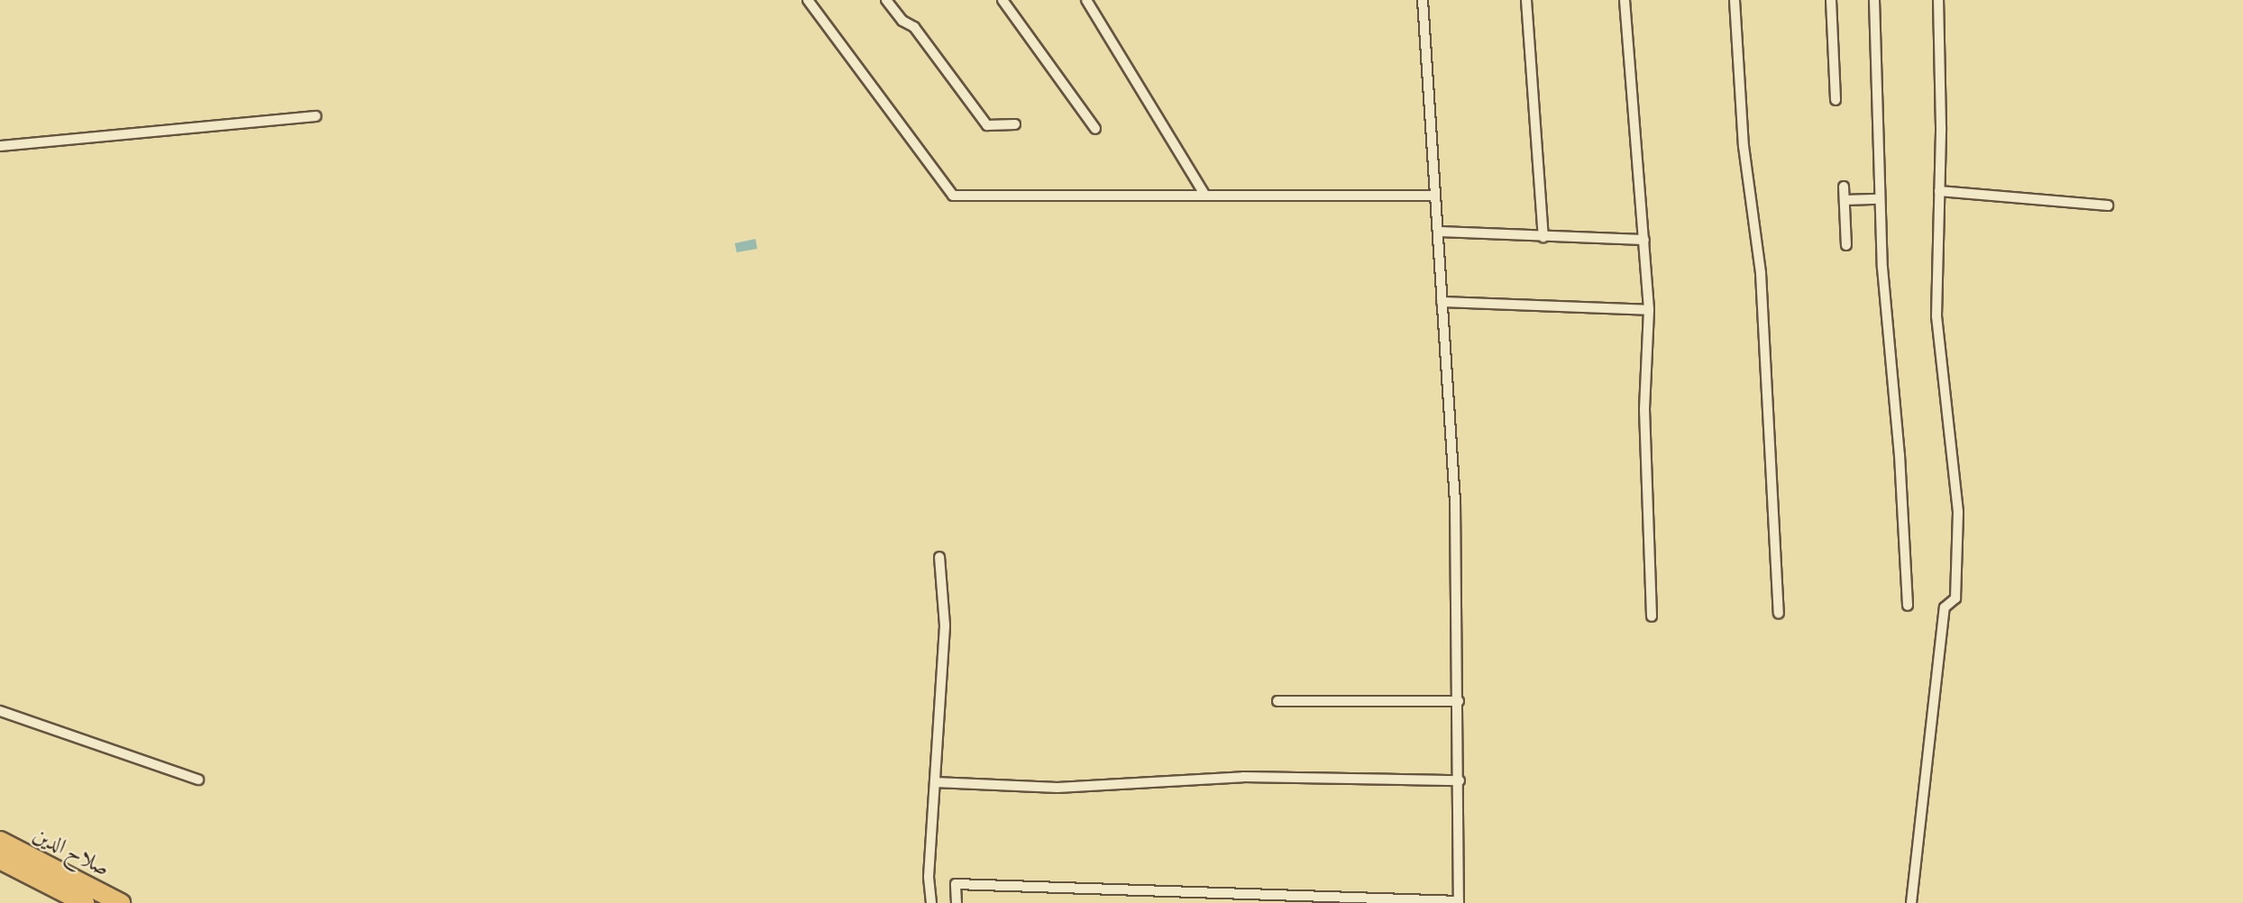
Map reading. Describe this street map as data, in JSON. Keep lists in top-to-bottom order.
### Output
{
  "streets": {
    "highway": ["صلاح الدين"]
  }
}
